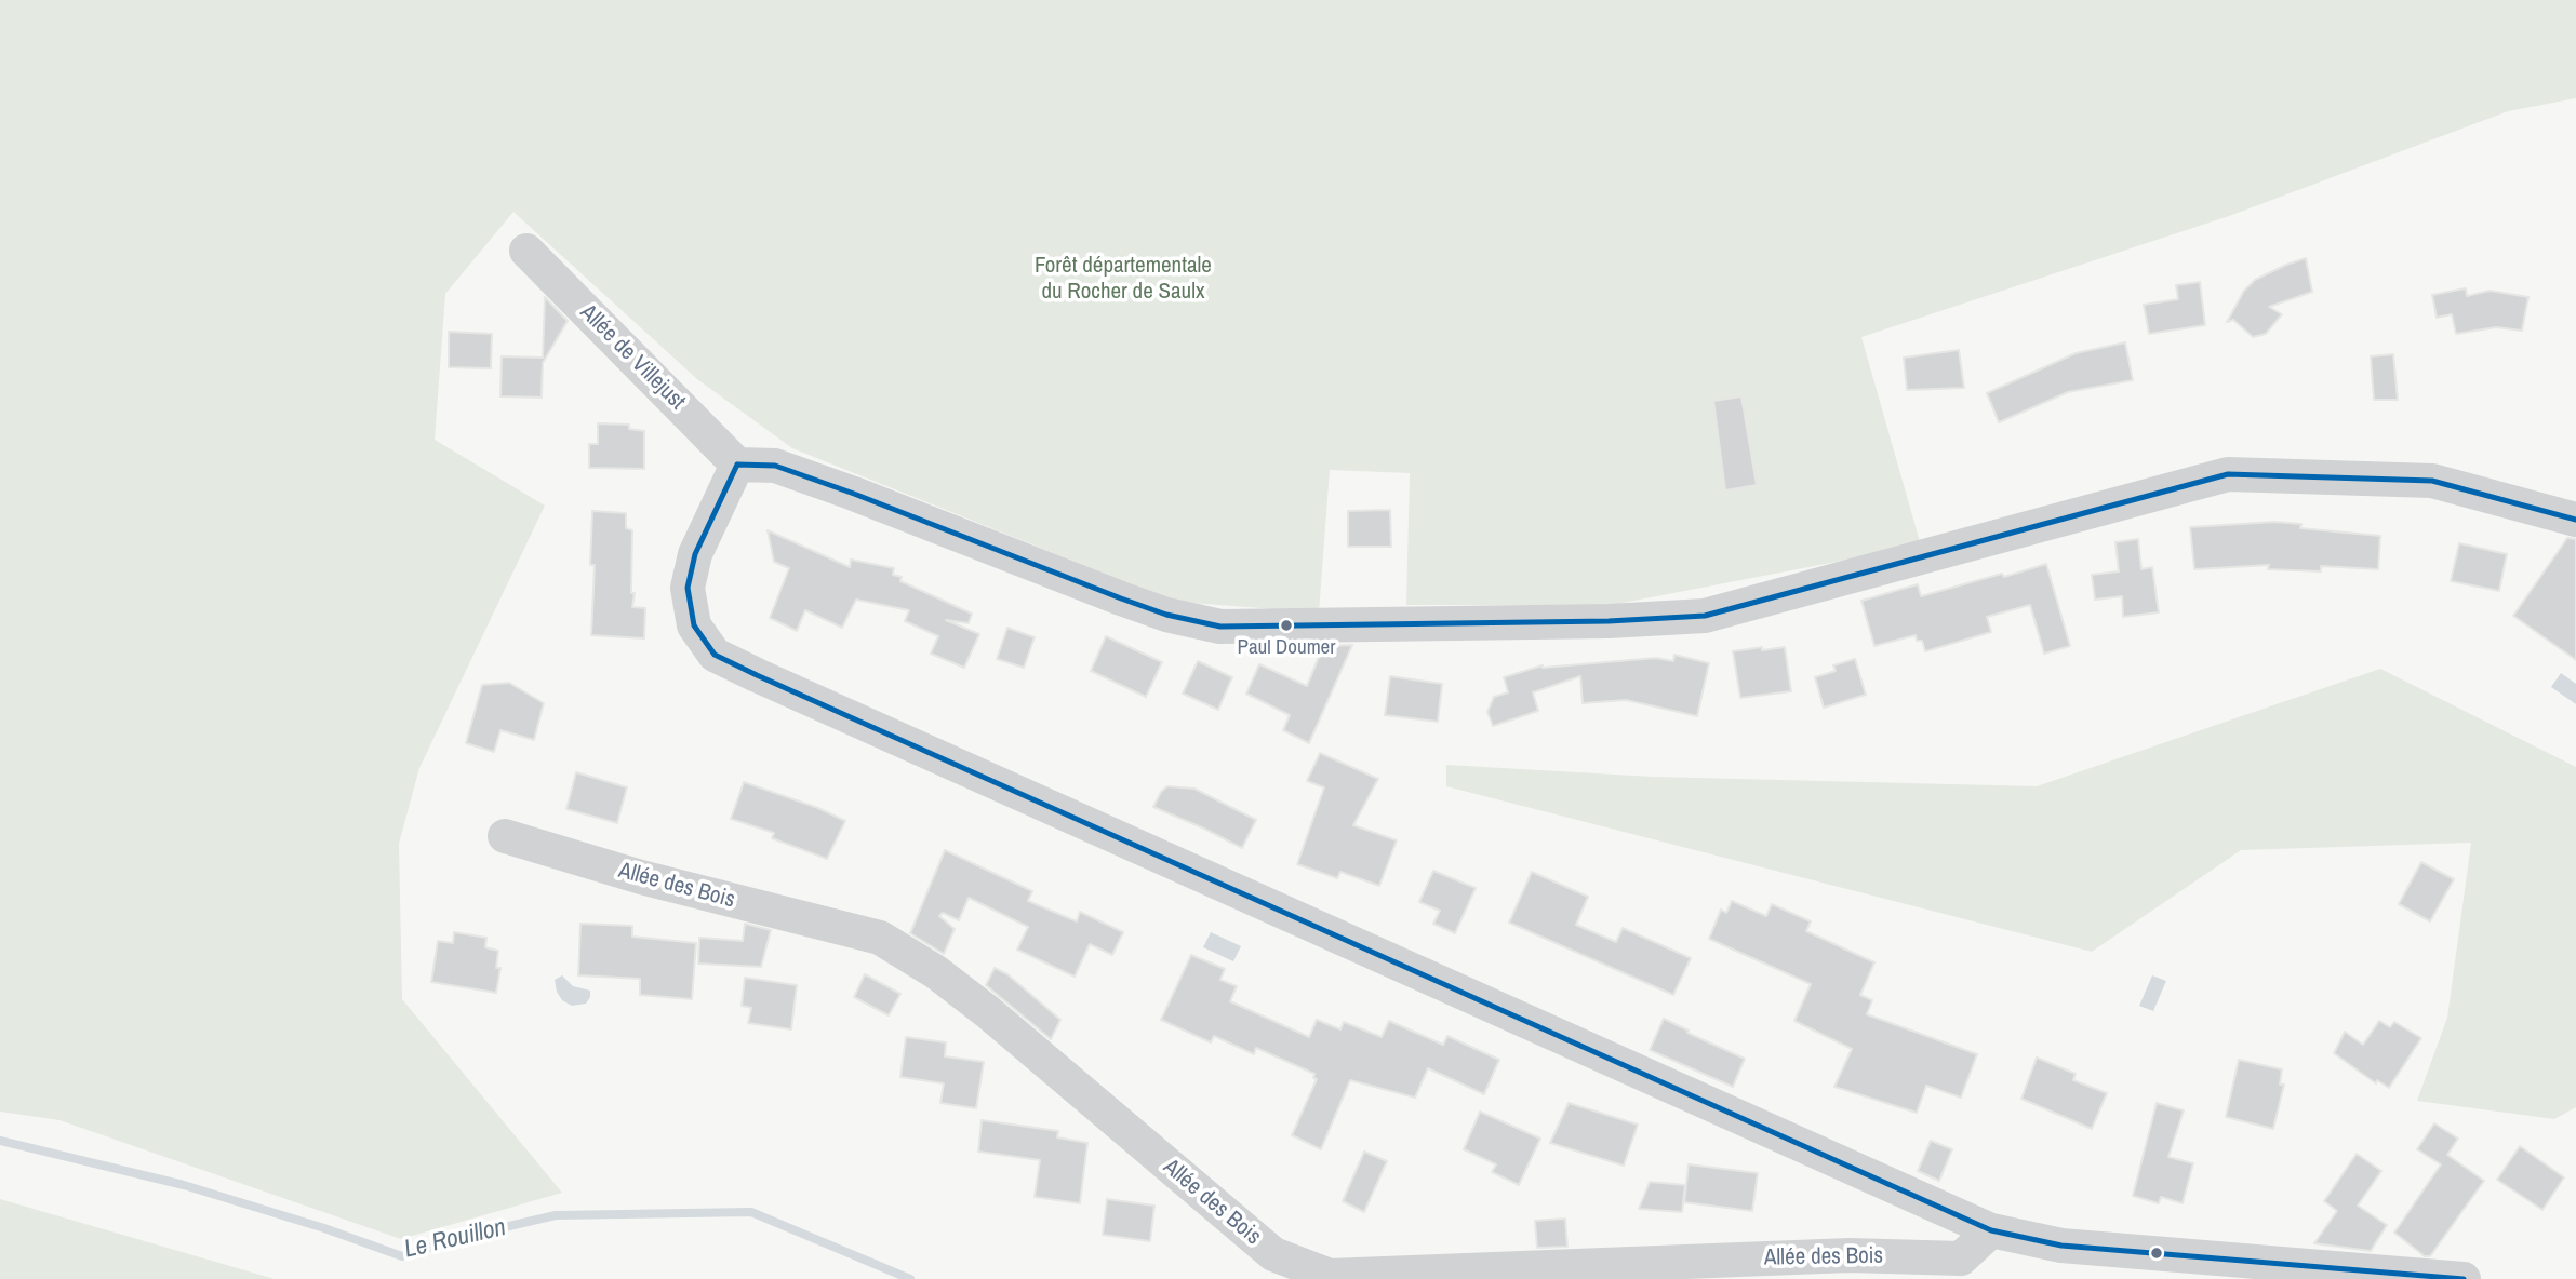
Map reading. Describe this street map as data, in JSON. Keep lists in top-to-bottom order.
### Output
{
  "streets": {
    "street": ["Allée de Villejust", "Allée des Bois"]
  },
  "water": ["Le Rouillon"],
  "parks": ["Forêt départementale du Rocher de Saulx"],
  "places": ["Paul Doumer"]
}
